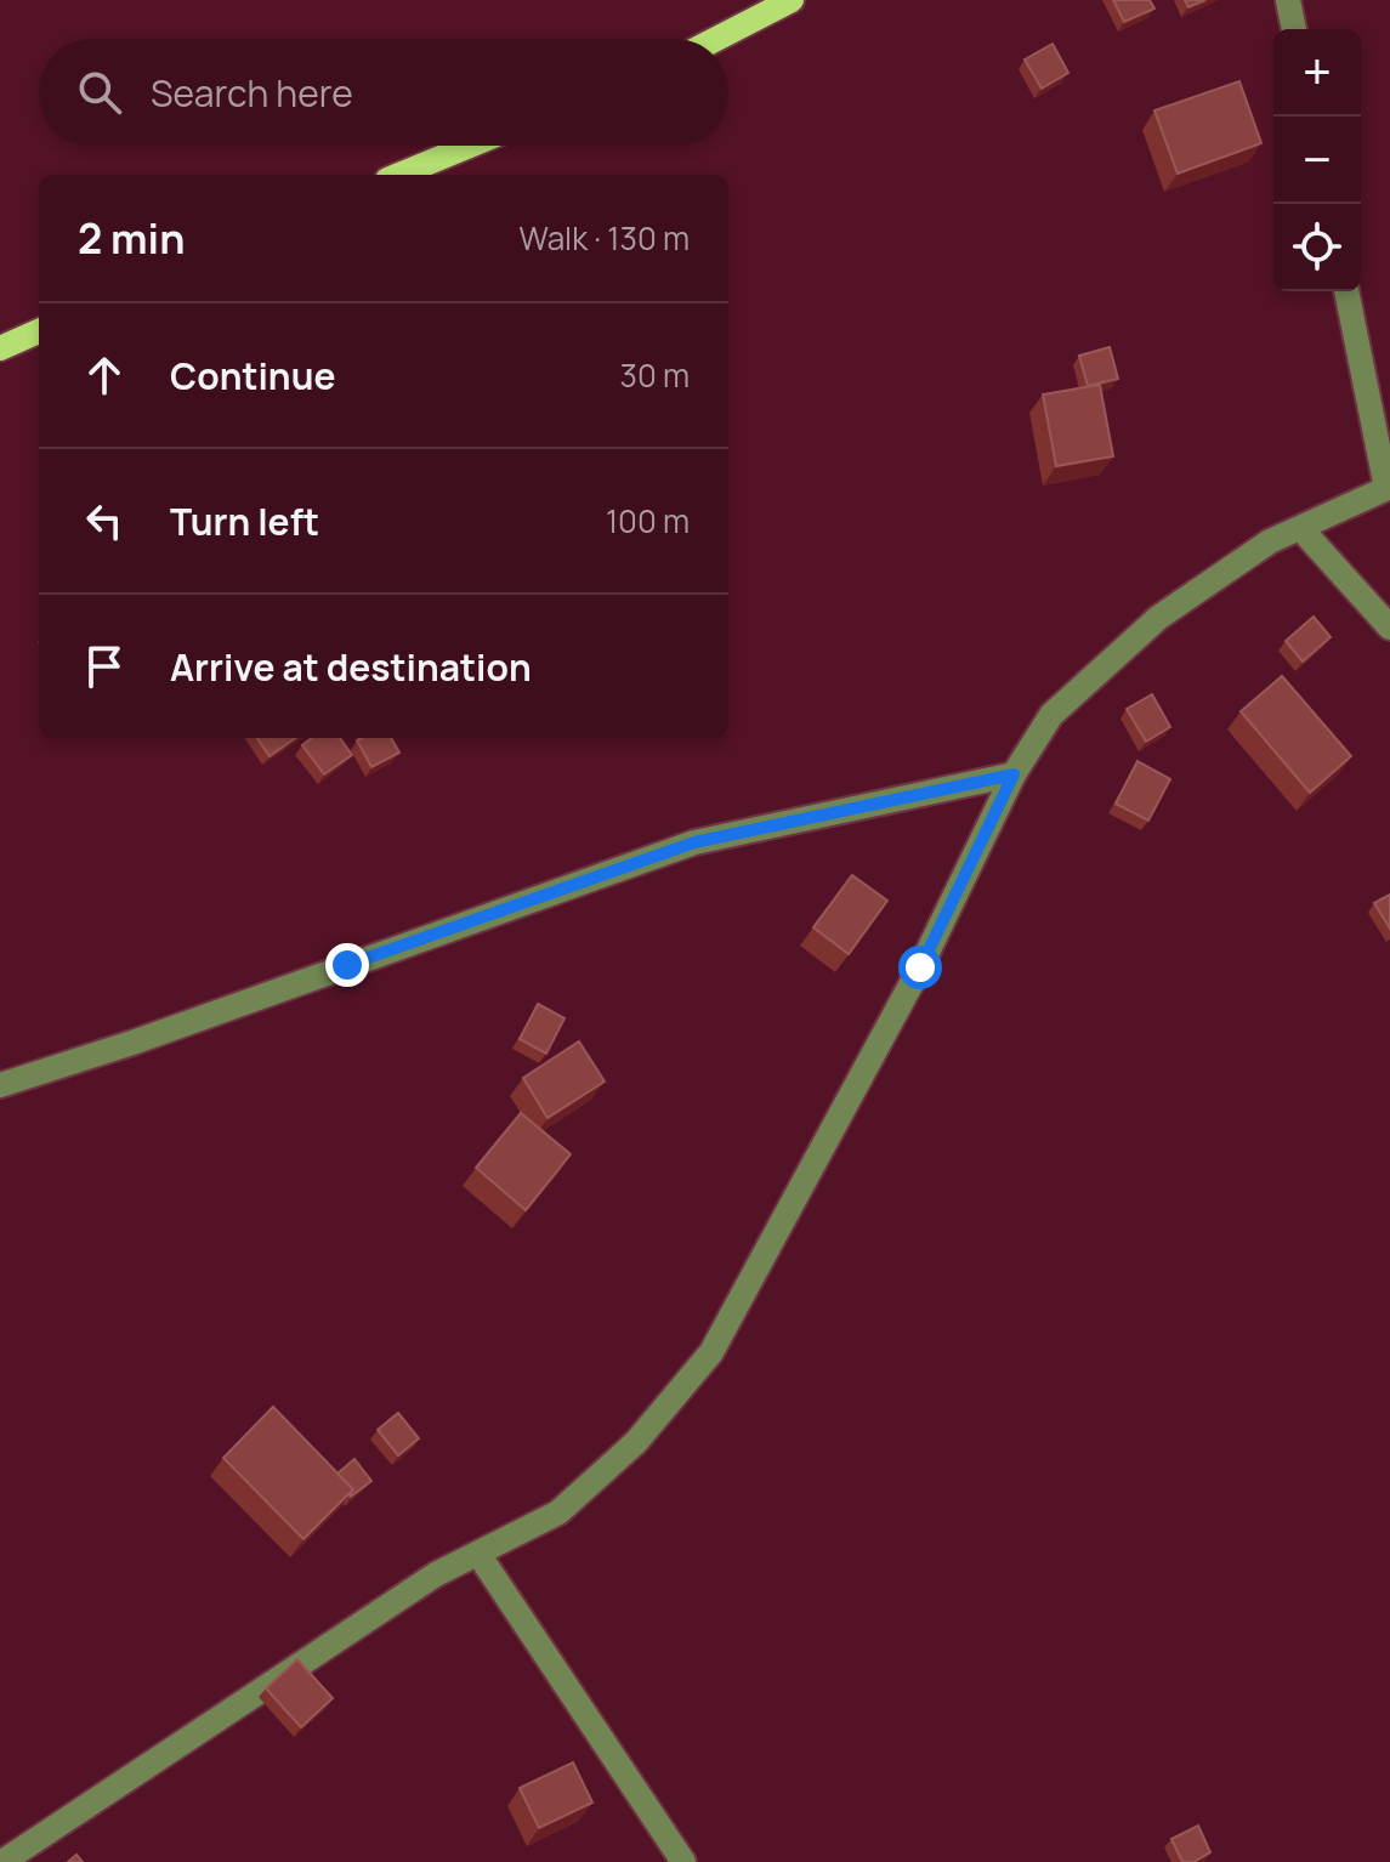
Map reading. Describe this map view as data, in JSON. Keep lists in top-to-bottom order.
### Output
{
  "page": {
    "map_buttons": ["+", "−"],
    "search": "Search here",
    "heading": ["2 min", "Walk · 130 m"],
    "list": [
      ["Continue", "30 m"],
      ["Turn left", "100 m"],
      "Arrive at destination"
    ]
  }
}
